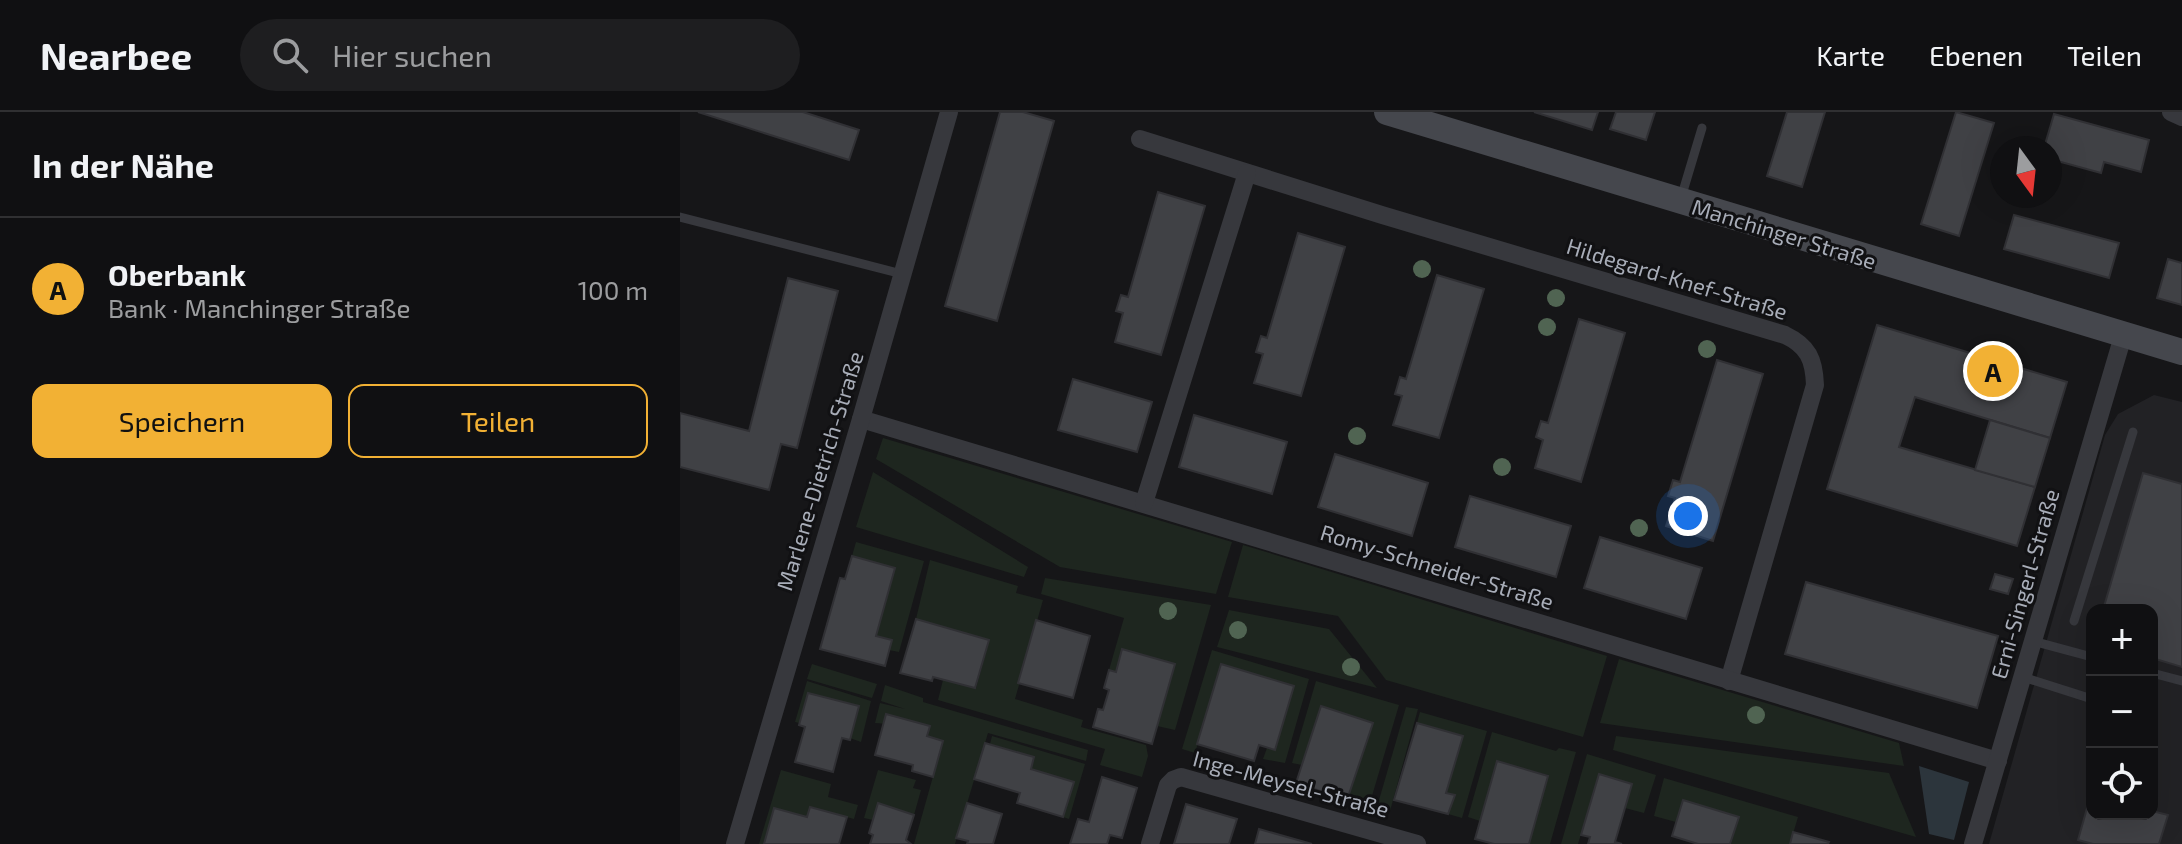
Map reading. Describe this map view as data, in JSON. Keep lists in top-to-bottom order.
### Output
{
  "streets": {
    "main road": ["Manchinger Straße"],
    "street": [
      "Hildegard-Knef-Straße",
      "Marlene-Dietrich-Straße",
      "Romy-Schneider-Straße",
      "Erni-Singerl-Straße",
      "Inge-Meysel-Straße"
    ]
  },
  "crossings": [
    ["Manchinger Straße", "Erni-Singerl-Straße"],
    ["Hildegard-Knef-Straße", "Romy-Schneider-Straße"],
    ["Marlene-Dietrich-Straße", "Romy-Schneider-Straße"],
    ["Romy-Schneider-Straße", "Erni-Singerl-Straße"]
  ],
  "north": "bottom",
  "page": {
    "header": "Nearbee",
    "search": "Hier suchen",
    "nav": ["Karte", "Ebenen", "Teilen"],
    "heading": "In der Nähe",
    "list": [
      {
        "mark": "A",
        "name": "Oberbank",
        "note": "Bank · Manchinger Straße",
        "value": "100 m"
      }
    ],
    "pins": "A",
    "buttons": ["Speichern", "Teilen"],
    "map_buttons": ["+", "−"]
  }
}
